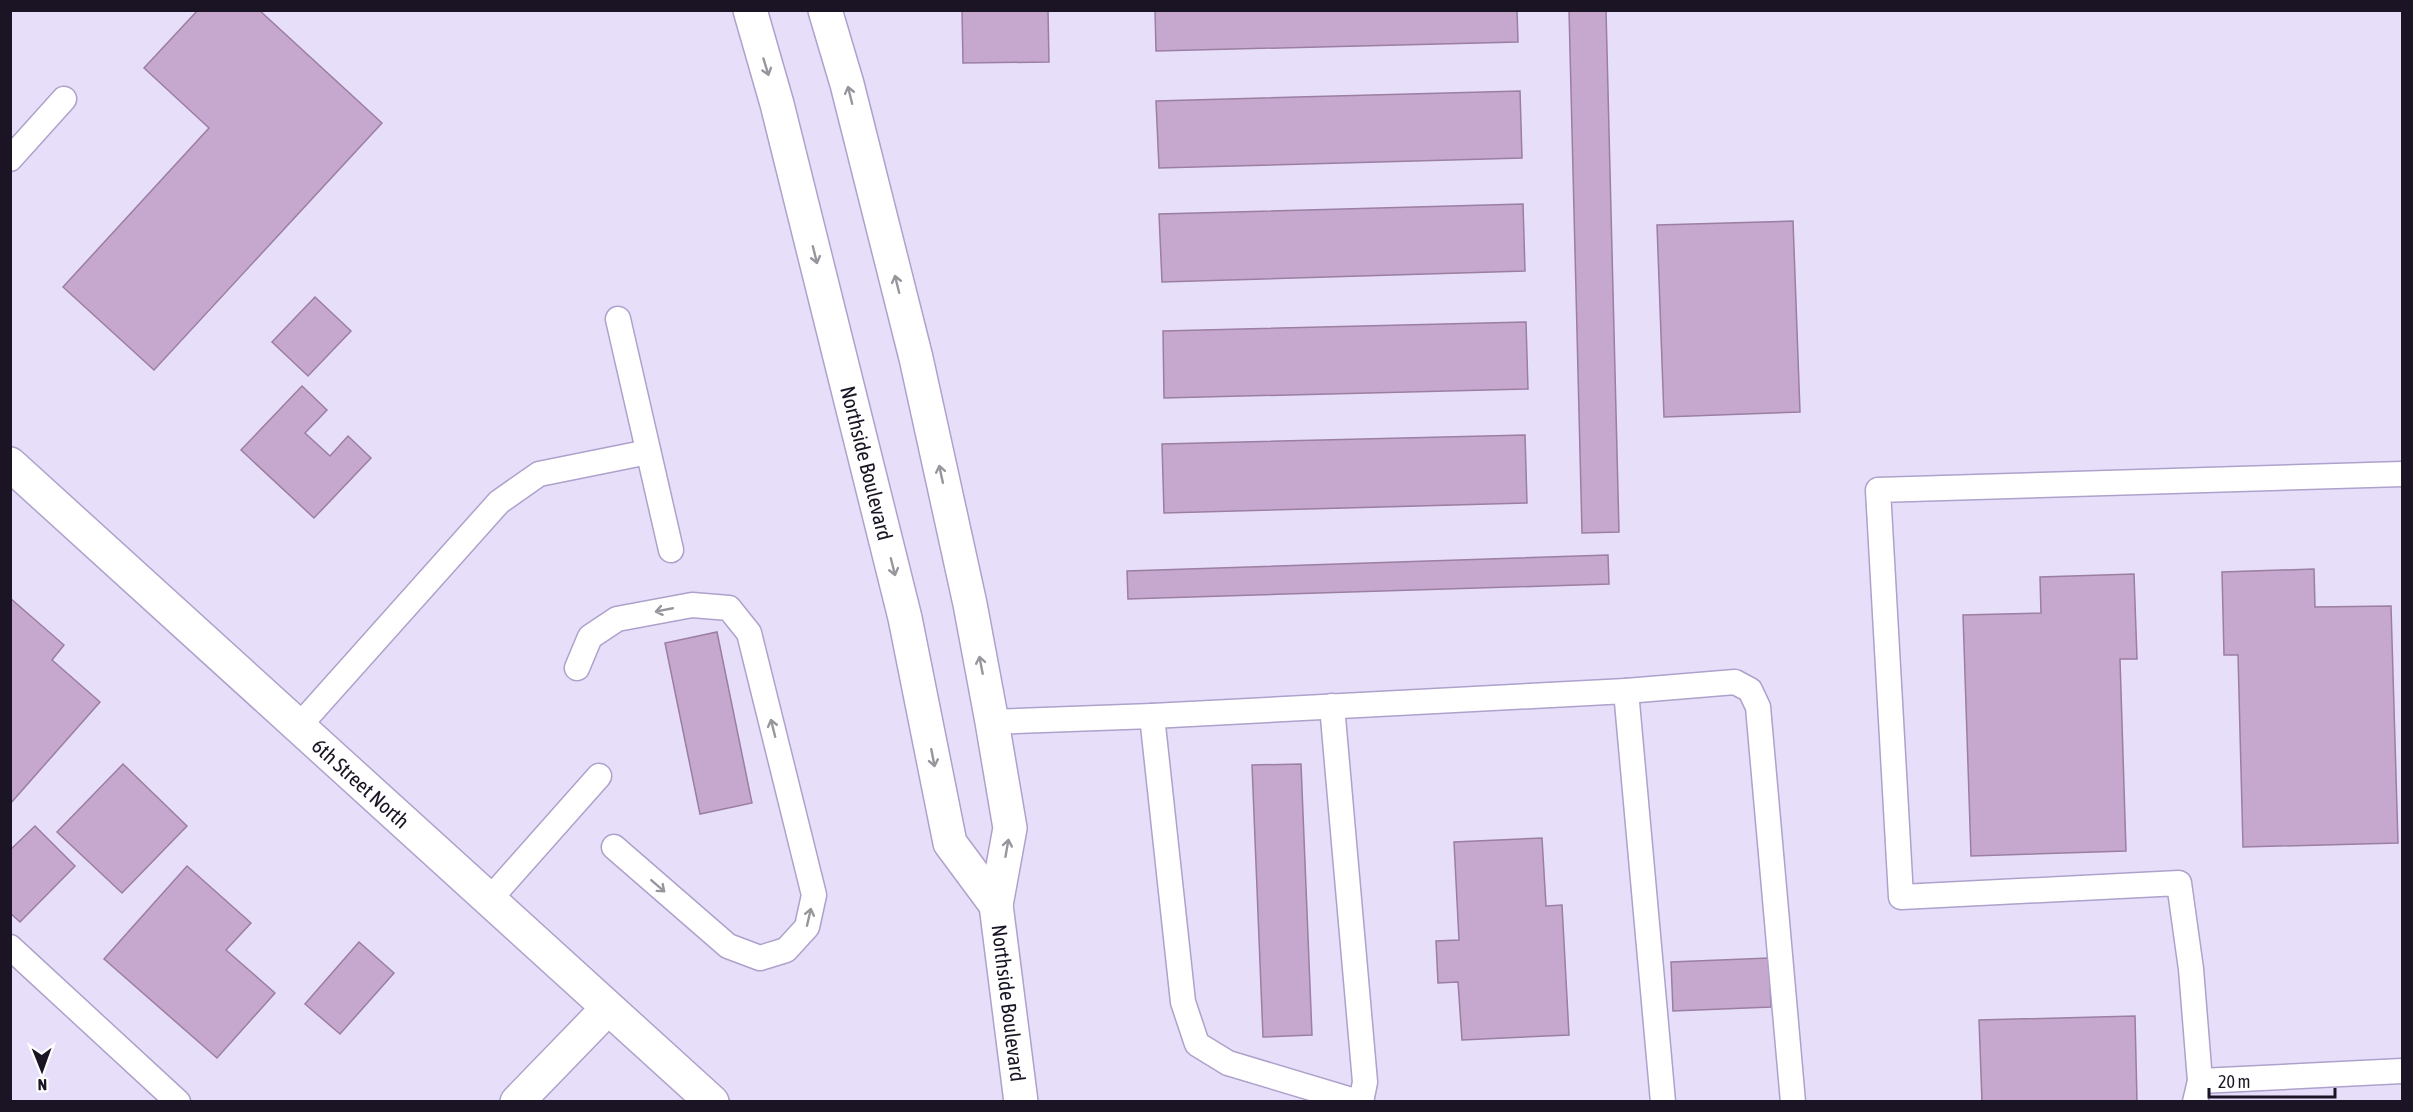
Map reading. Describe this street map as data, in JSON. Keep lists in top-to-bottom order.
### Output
{
  "streets": {
    "main road": ["Northside Boulevard", "6th Street North"]
  },
  "scale_bar": "20 m",
  "north": "bottom"
}
